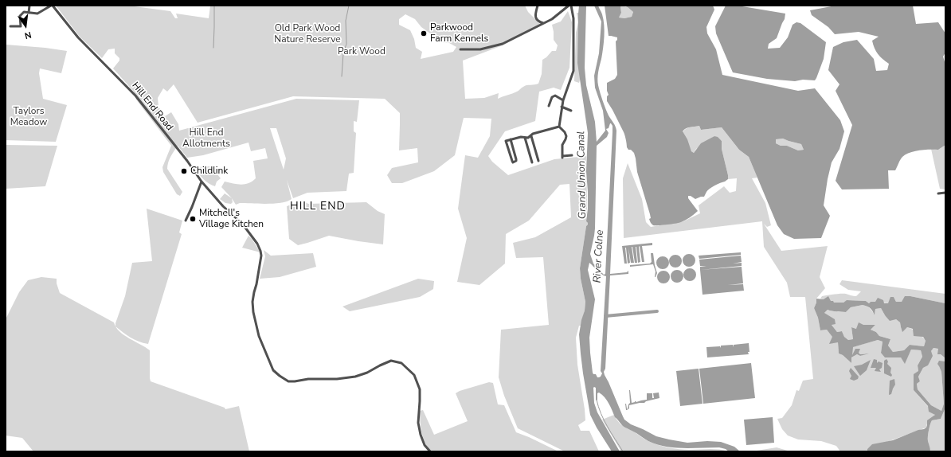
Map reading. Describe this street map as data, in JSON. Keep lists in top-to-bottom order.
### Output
{
  "streets": {
    "street": ["Hill End Road"]
  },
  "districts": ["HILL END"],
  "water": ["Grand Union Canal", "River Colne"],
  "parks": [
    "Old Park Wood Nature Reserve",
    "Park Wood",
    "Taylors Meadow",
    "Hill End Allotments"
  ],
  "places": ["Parkwood Farm Kennels", "Childlink", "Mitchell's Village Kitchen"],
  "north": "bottom"
}
